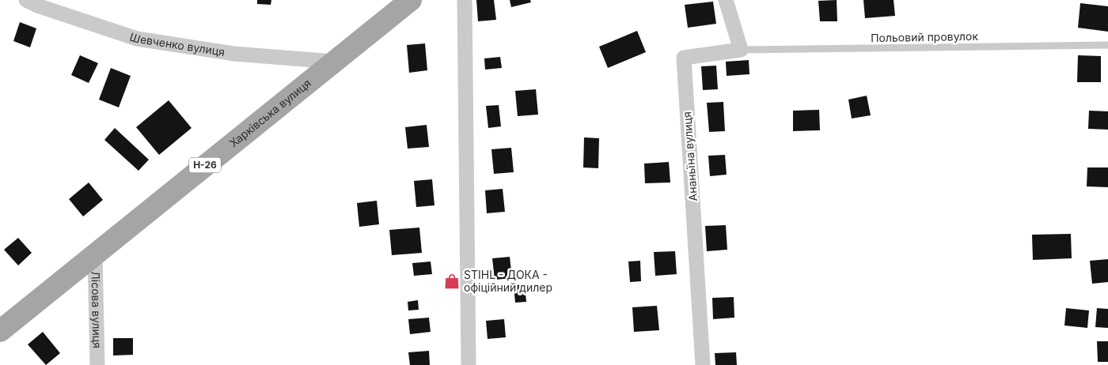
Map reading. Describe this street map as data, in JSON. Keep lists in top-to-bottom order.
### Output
{
  "streets": {
    "main road": ["Харківська вулиця", "Н-26"],
    "street": ["Шевченко вулиця", "Ананьїна вулиця", "Лісова вулиця"],
    "lane": ["Польовий провулок"]
  },
  "crossings": [
    ["Польовий провулок", "Ананьїна вулиця"],
    ["Шевченко вулиця", "Харківська вулиця"],
    ["Харківська вулиця", "Лісова вулиця"]
  ],
  "places": {
    "shop": ["STIHL - ДОКА - офіційний дилер"]
  }
}
